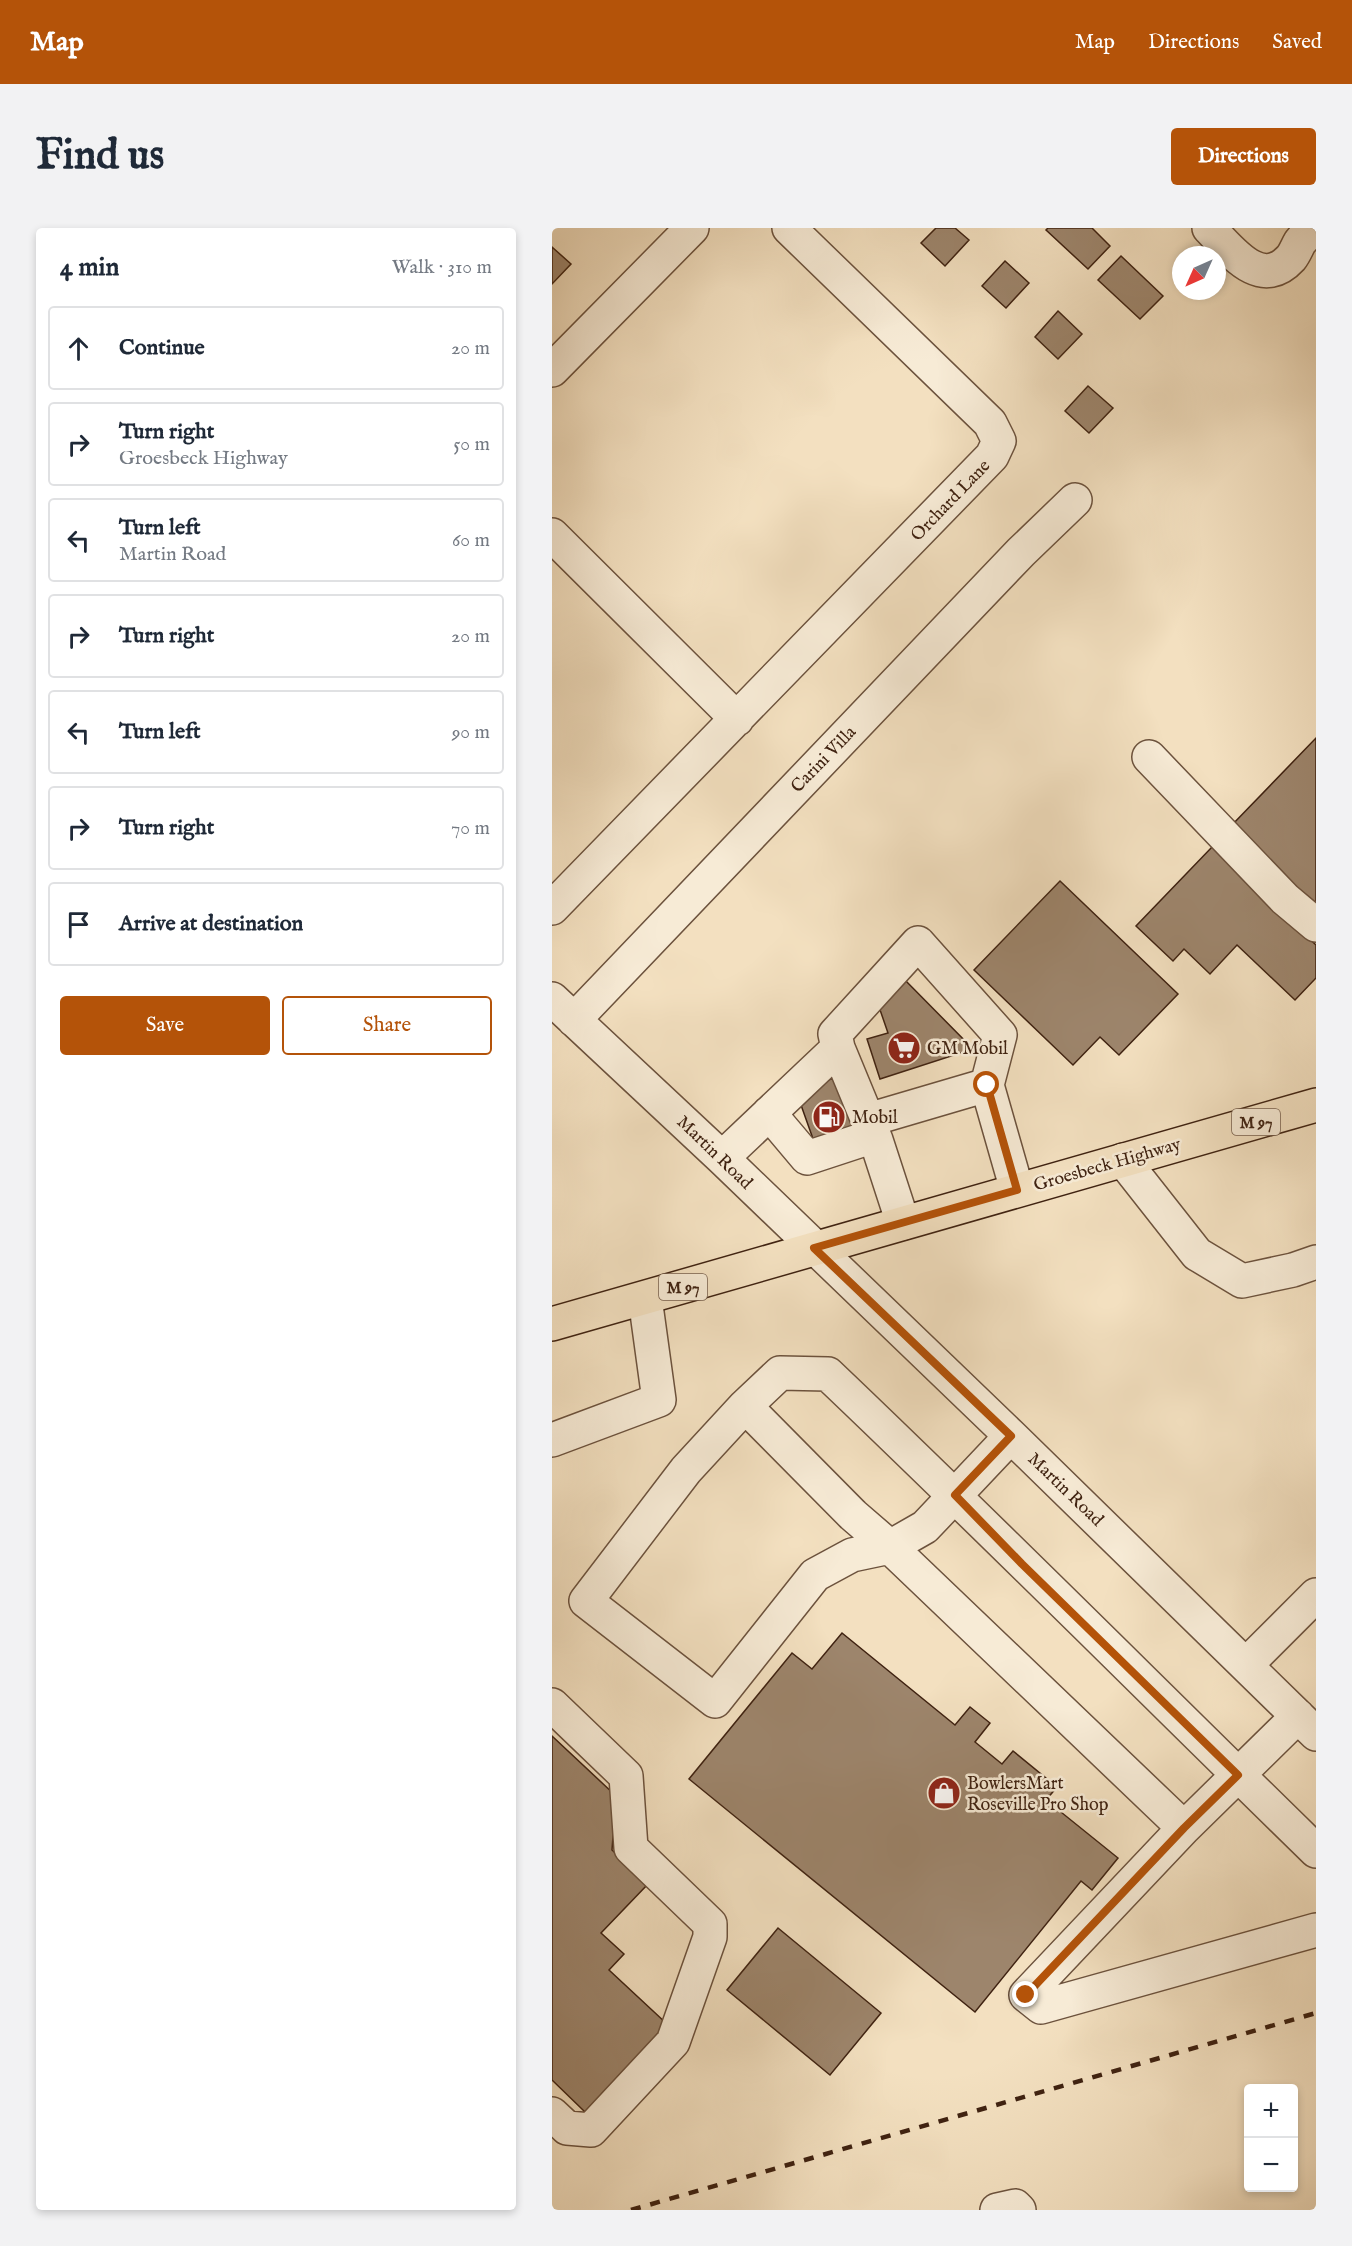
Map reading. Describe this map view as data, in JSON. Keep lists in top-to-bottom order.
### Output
{
  "streets": {
    "main road": ["M 97", "Groesbeck Highway"],
    "street": ["Orchard Lane", "Carini Villa", "Martin Road"]
  },
  "crossings": [
    ["Carini Villa", "Martin Road"],
    ["Martin Road", "Groesbeck Highway"]
  ],
  "places": {
    "supermarket": ["GM Mobil"],
    "fuel station": ["Mobil"],
    "shop": ["BowlersMart Roseville Pro Shop"]
  },
  "north": "bottom left",
  "page": {
    "header": "Map",
    "nav": ["Map", "Directions", "Saved"],
    "buttons": [
      "Directions",
      ["Save", "Share"]
    ],
    "title": "Find us",
    "heading": ["4 min", "Walk · 310 m"],
    "list": [
      ["Continue", "20 m"],
      ["Turn right", "Groesbeck Highway", "50 m"],
      ["Turn left", "Martin Road", "60 m"],
      ["Turn right", "20 m"],
      ["Turn left", "90 m"],
      ["Turn right", "70 m"],
      "Arrive at destination"
    ],
    "map_buttons": ["+", "−"]
  }
}
